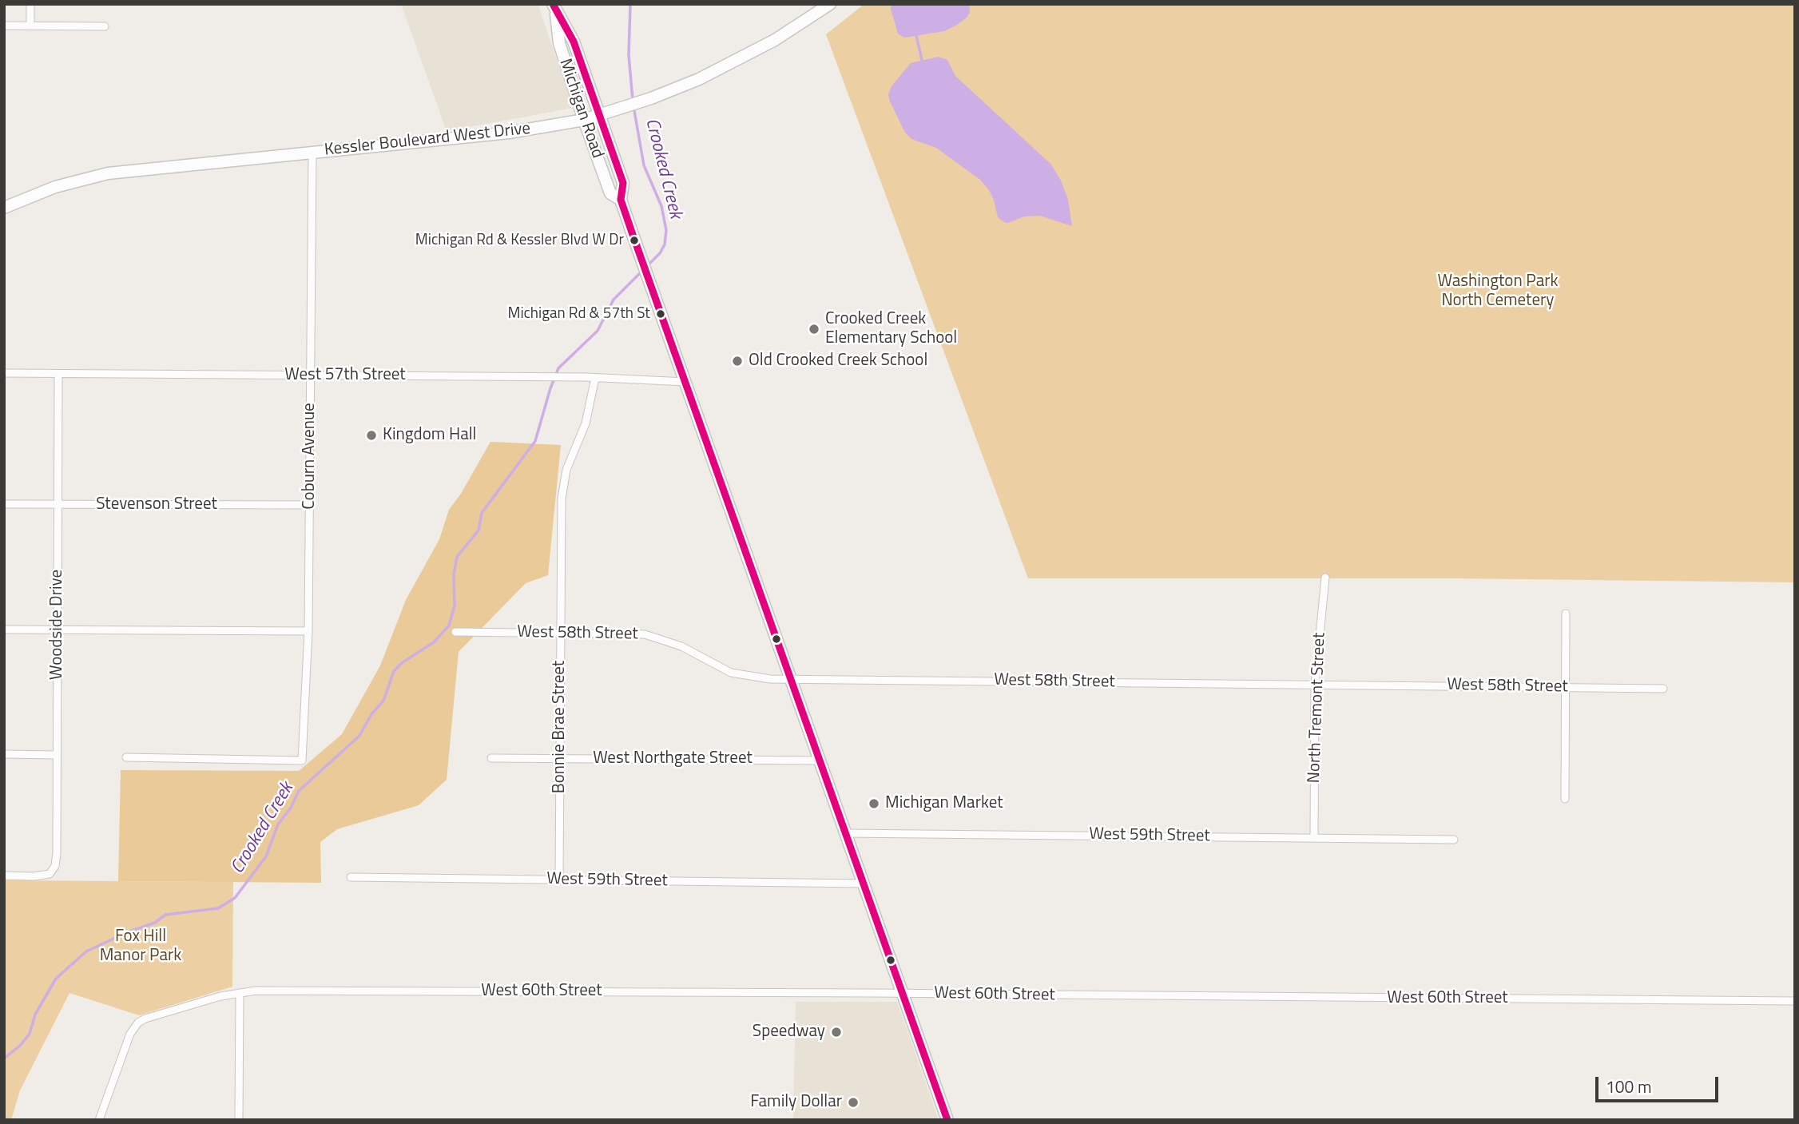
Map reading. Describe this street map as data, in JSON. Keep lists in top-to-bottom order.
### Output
{
  "streets": {
    "main road": ["Michigan Road", "Kessler Boulevard West Drive"],
    "street": [
      "West 57th Street",
      "Coburn Avenue",
      "Stevenson Street",
      "Woodside Drive",
      "West 58th Street",
      "North Tremont Street",
      "Bonnie Brae Street",
      "West Northgate Street",
      "West 59th Street",
      "West 60th Street"
    ]
  },
  "crossings": [
    ["Michigan Road", "Kessler Boulevard West Drive"],
    ["Michigan Road", "West 57th Street"],
    ["Michigan Road", "West 58th Street"],
    ["Michigan Road", "West Northgate Street"],
    ["Michigan Road", "West 59th Street"],
    ["Michigan Road", "West 60th Street"],
    ["Kessler Boulevard West Drive", "Coburn Avenue"],
    ["West 57th Street", "Coburn Avenue"],
    ["West 57th Street", "Woodside Drive"],
    ["West 57th Street", "Bonnie Brae Street"],
    ["Coburn Avenue", "Stevenson Street"],
    ["Stevenson Street", "Woodside Drive"],
    ["West 58th Street", "North Tremont Street"],
    ["West 58th Street", "Bonnie Brae Street"],
    ["North Tremont Street", "West 59th Street"],
    ["Bonnie Brae Street", "West Northgate Street"],
    ["Bonnie Brae Street", "West 59th Street"]
  ],
  "water": ["Crooked Creek"],
  "parks": ["Washington Park North Cemetery", "Fox Hill Manor Park"],
  "places": [
    "Michigan Rd & Kessler Blvd W Dr",
    "Michigan Rd & 57th St",
    "Crooked Creek Elementary School",
    "Old Crooked Creek School",
    "Kingdom Hall",
    "Michigan Market",
    "Speedway",
    "Family Dollar"
  ],
  "scale_bar": "100 m"
}
